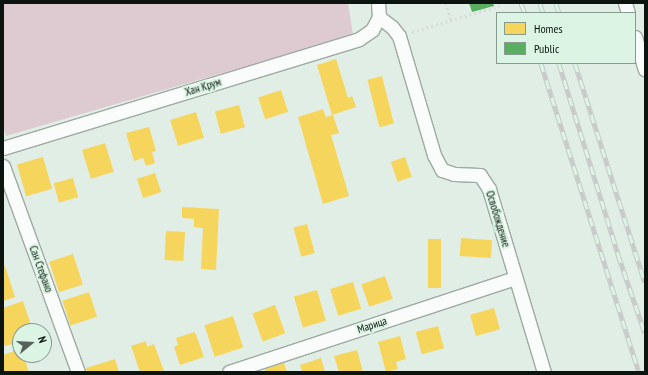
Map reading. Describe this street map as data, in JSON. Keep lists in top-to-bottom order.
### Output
{
  "streets": {
    "street": [
      "Хан Крум",
      "Освобождение",
      "Сан Стефано",
      "Марица"
    ]
  },
  "crossings": [
    ["Хан Крум", "Освобождение"],
    ["Освобождение", "Марица"]
  ],
  "legend": ["Homes", "Public"],
  "north": "right"
}
